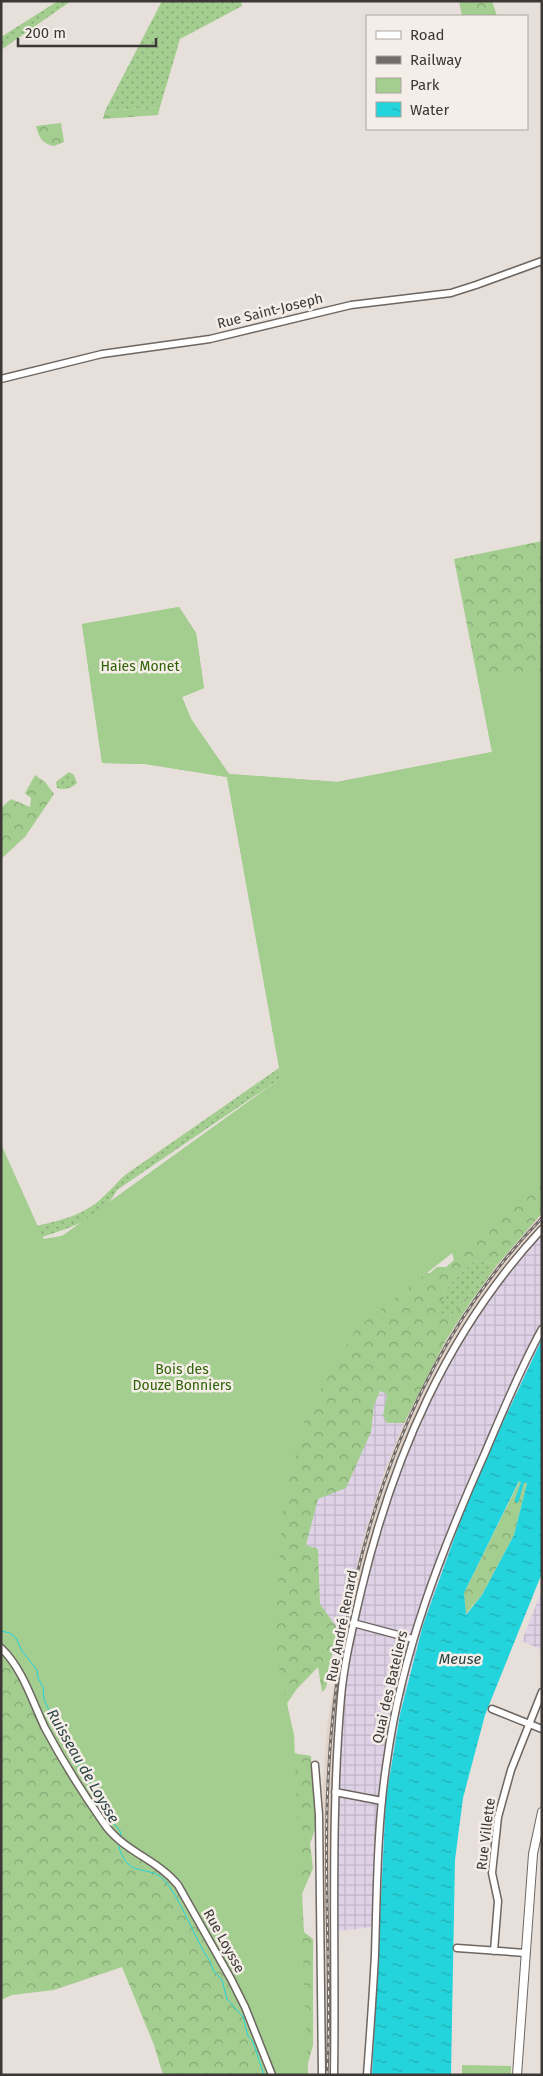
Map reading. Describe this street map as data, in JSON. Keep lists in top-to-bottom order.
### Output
{
  "streets": {
    "street": [
      "Rue Saint-Joseph",
      "Rue André Renard",
      "Quai des Bateliers",
      "Rue Villette",
      "Rue Loysse"
    ]
  },
  "water": ["Meuse", "Ruisseau de Loysse"],
  "parks": ["Haies Monet", "Bois des Douze Bonniers"],
  "legend": [
    "Road",
    "Railway",
    "Park",
    "Water"
  ],
  "scale_bar": "200 m"
}
